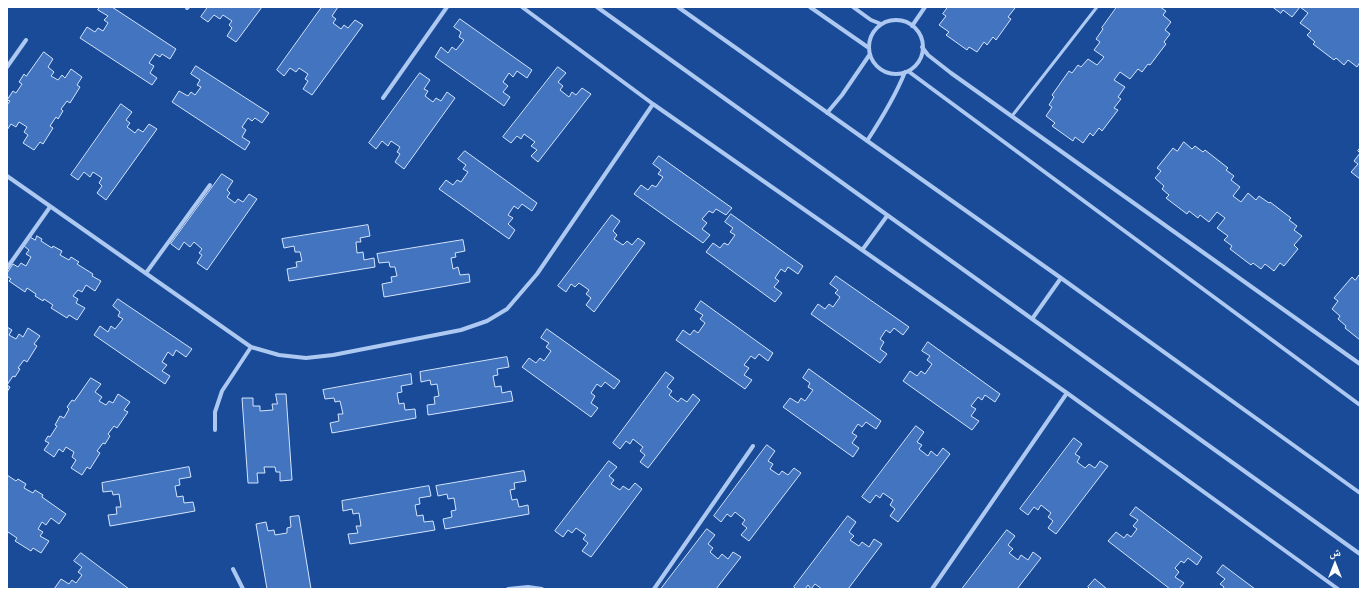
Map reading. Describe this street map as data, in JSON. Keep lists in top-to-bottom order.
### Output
{
  "north": "top"
}
